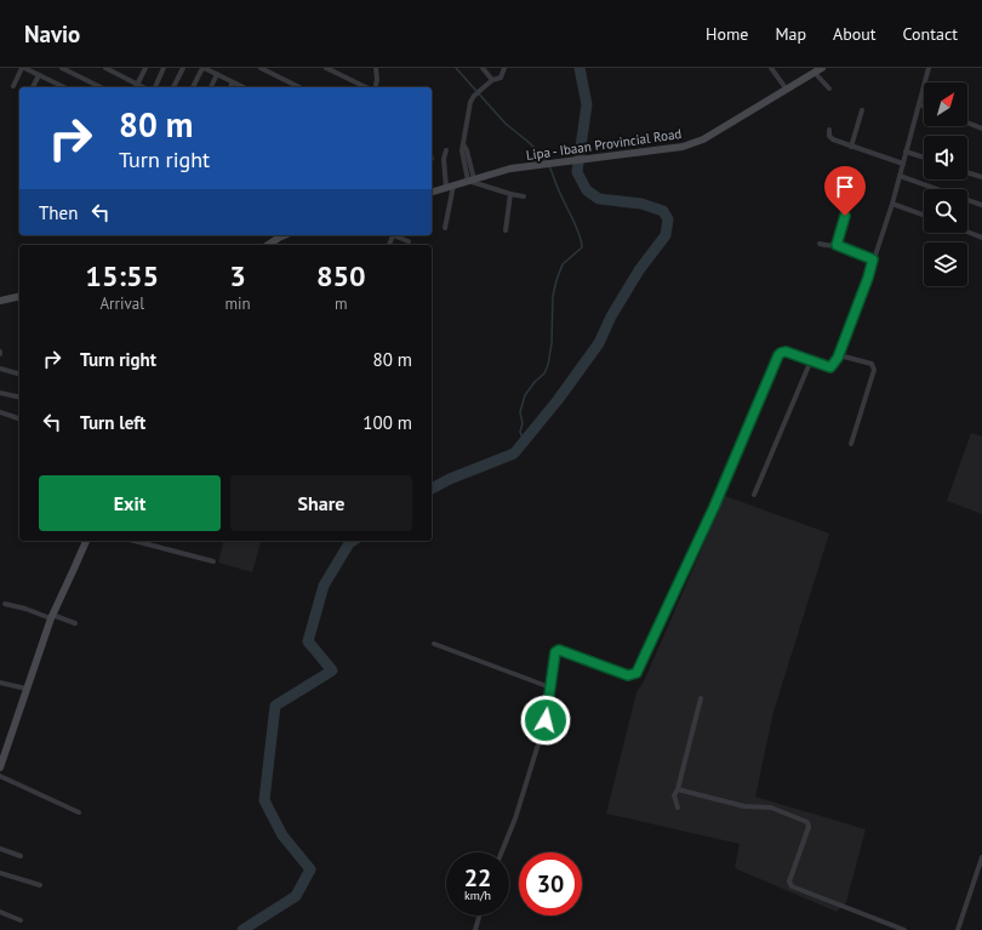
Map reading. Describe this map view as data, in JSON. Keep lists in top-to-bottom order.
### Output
{
  "streets": {
    "main road": ["Lipa - Ibaan Provincial Road"]
  },
  "north": "top right",
  "page": {
    "header": "Navio",
    "nav": [
      "Home",
      "Map",
      "About",
      "Contact"
    ],
    "turn": ["80 m", "Turn right"],
    "then": "Then",
    "eta": [
      "15:55",
      "Arrival",
      "3",
      "min",
      "850",
      "m"
    ],
    "list": [
      {
        "name": "Turn right",
        "value": "80 m"
      },
      {
        "name": "Turn left",
        "value": "100 m"
      }
    ],
    "buttons": ["Exit", "Share"],
    "speed": "22 km/h",
    "limit": "30"
  }
}
